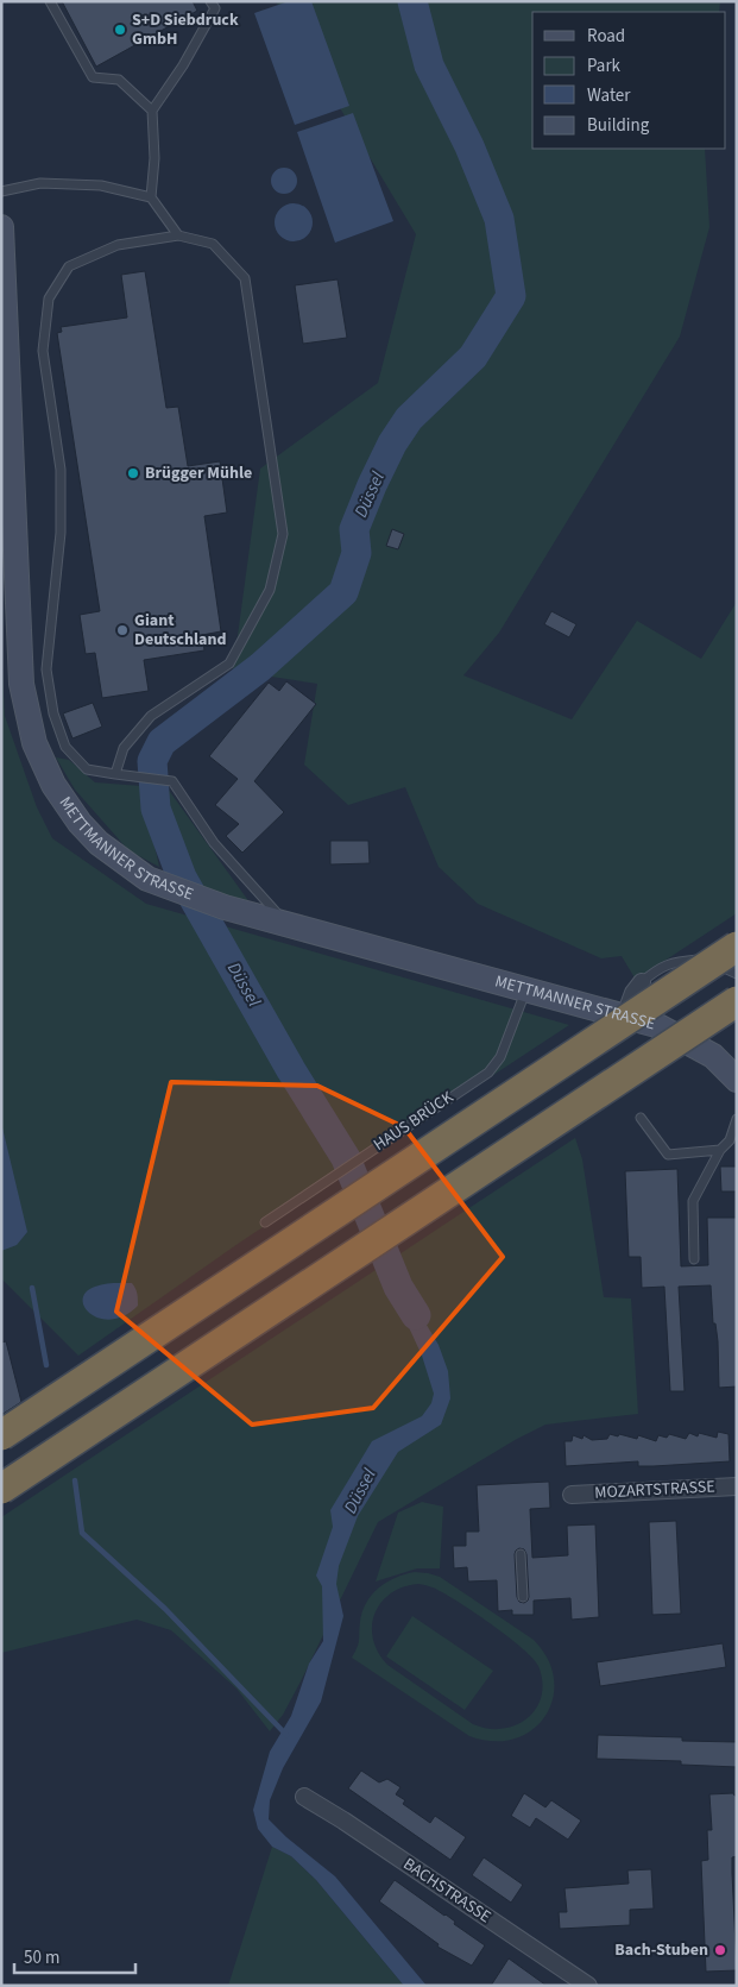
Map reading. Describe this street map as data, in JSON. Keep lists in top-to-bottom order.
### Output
{
  "streets": {
    "main road": ["METTMANNER STRASSE"],
    "street": ["MOZARTSTRASSE", "BACHSTRASSE"],
    "lane": ["HAUS BRÜCK"]
  },
  "crossings": [
    ["METTMANNER STRASSE", "HAUS BRÜCK"]
  ],
  "water": ["Düssel"],
  "places": [
    "S+D Siebdruck GmbH",
    "Brügger Mühle",
    "Giant Deutschland",
    "Bach-Stuben"
  ],
  "legend": [
    "Road",
    "Park",
    "Water",
    "Building"
  ],
  "scale_bar": "50 m"
}
